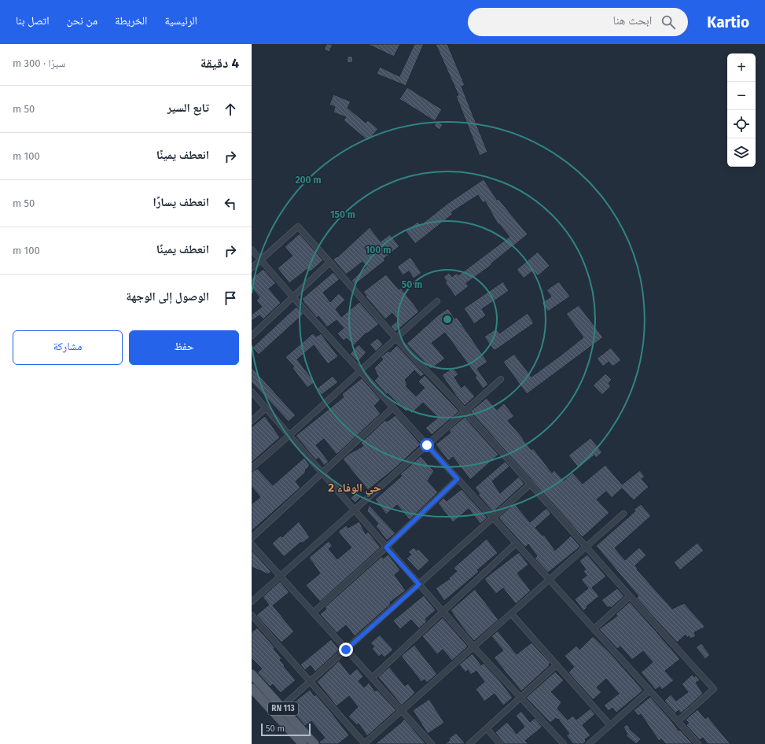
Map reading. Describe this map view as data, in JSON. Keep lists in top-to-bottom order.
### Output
{
  "streets": {
    "main road": ["RN 113"]
  },
  "districts": ["حي الوفاء 2"],
  "scale_bar": "50 m",
  "page": {
    "header": "Kartio",
    "search": "ابحث هنا",
    "nav": [
      "الرئيسية",
      "الخريطة",
      "من نحن",
      "اتصل بنا"
    ],
    "heading": ["4 دقيقة", "سيرًا · 300 m"],
    "map_buttons": ["+", "−"],
    "list": [
      ["تابع السير", "50 m"],
      ["انعطف يمينًا", "100 m"],
      ["انعطف يسارًا", "50 m"],
      ["انعطف يمينًا", "100 m"],
      "الوصول إلى الوجهة"
    ],
    "buttons": ["حفظ", "مشاركة"],
    "scale": "50 m"
  },
  "rings": [
    "200 m",
    "150 m",
    "100 m",
    "50 m"
  ]
}
